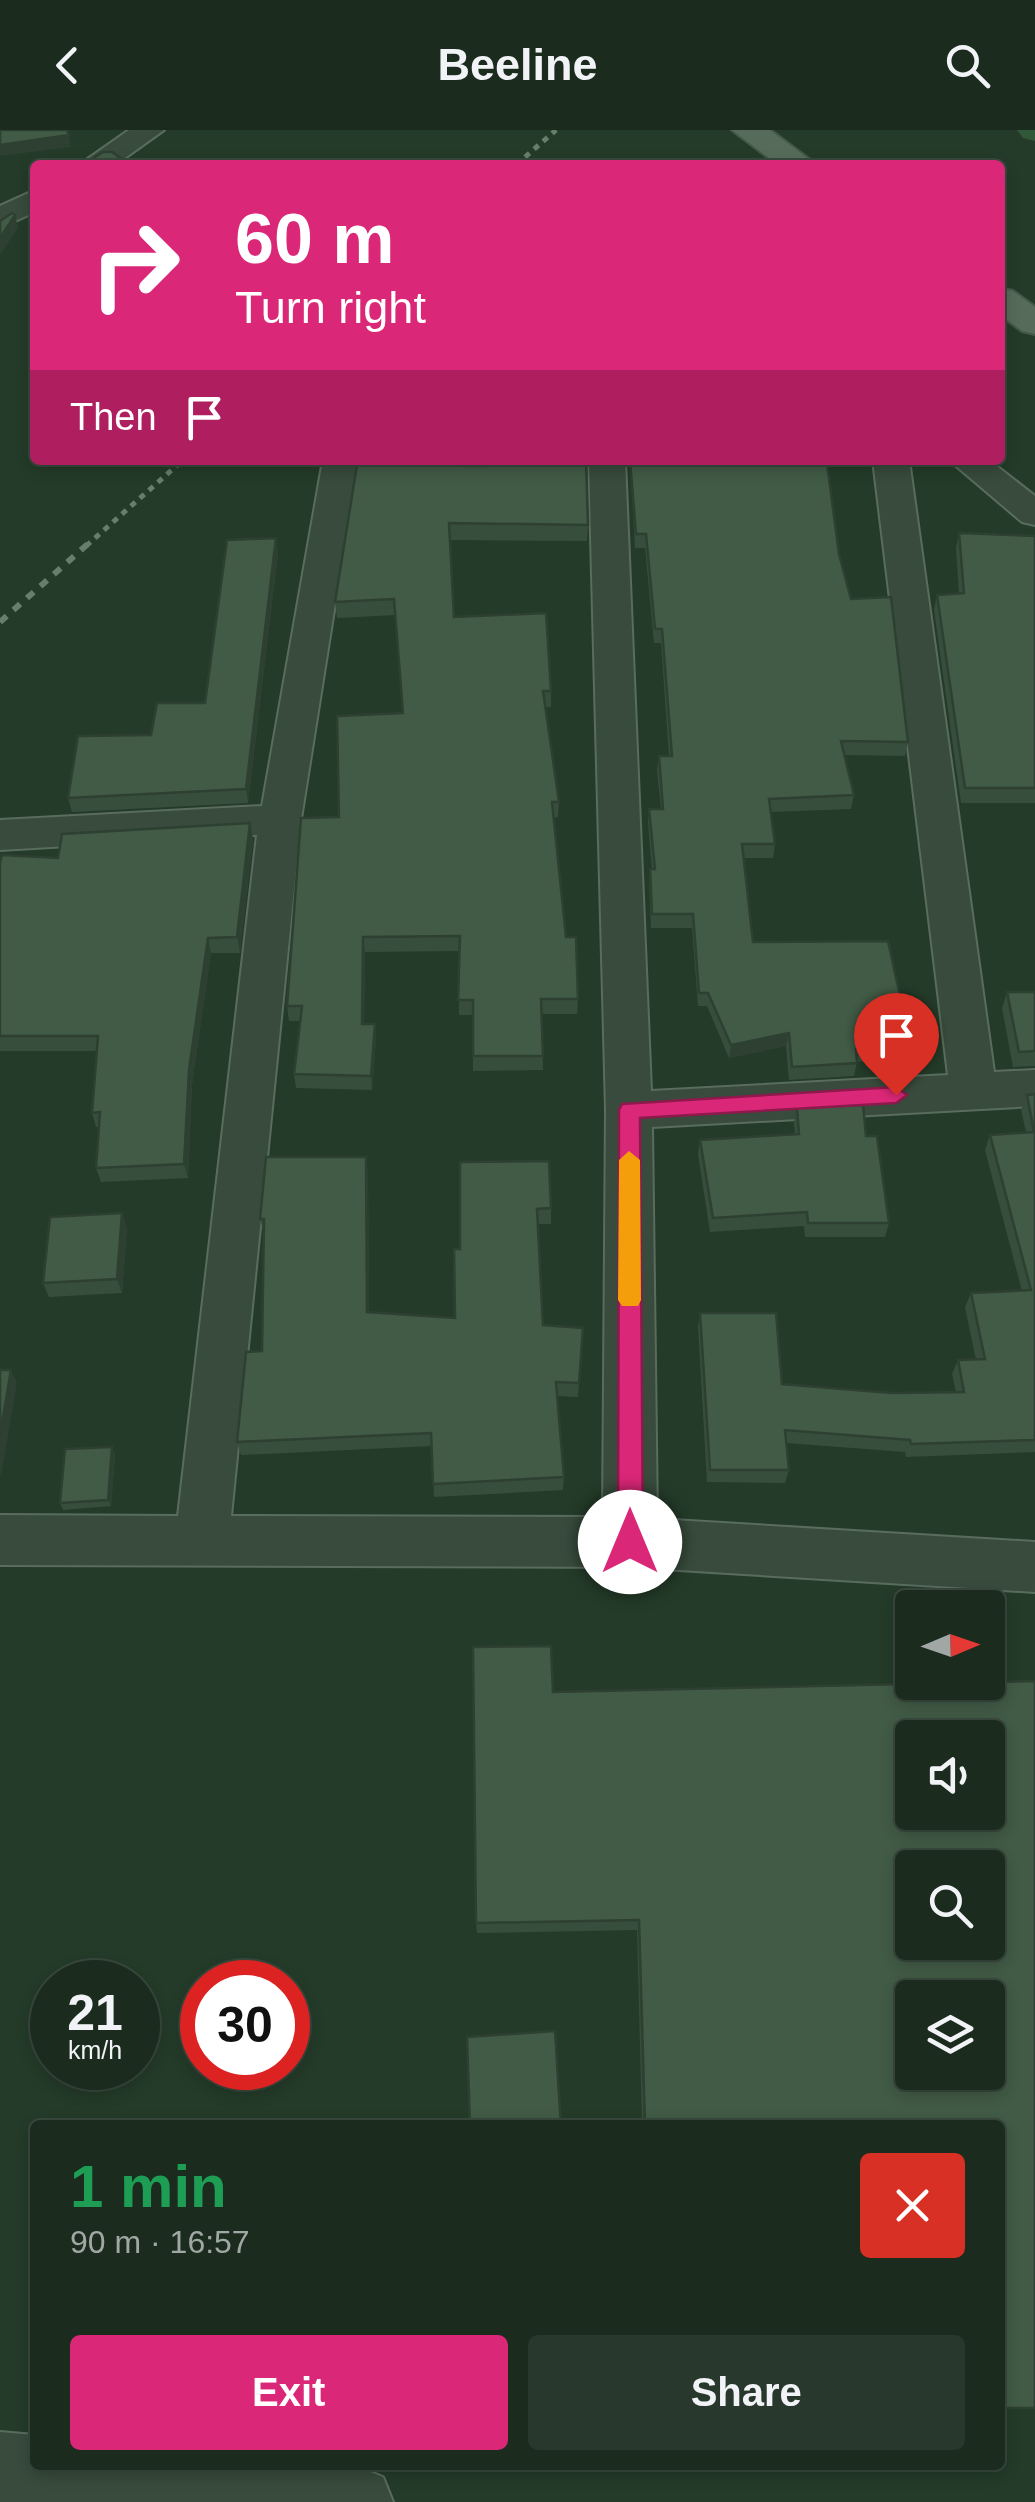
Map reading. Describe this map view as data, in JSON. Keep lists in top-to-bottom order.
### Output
{
  "north": "right",
  "page": {
    "header": "Beeline",
    "turn": ["60 m", "Turn right"],
    "then": "Then",
    "speed": "21 km/h",
    "limit": "30",
    "heading": ["1 min", "90 m · 16:57"],
    "buttons": ["Exit", "Share"]
  }
}
